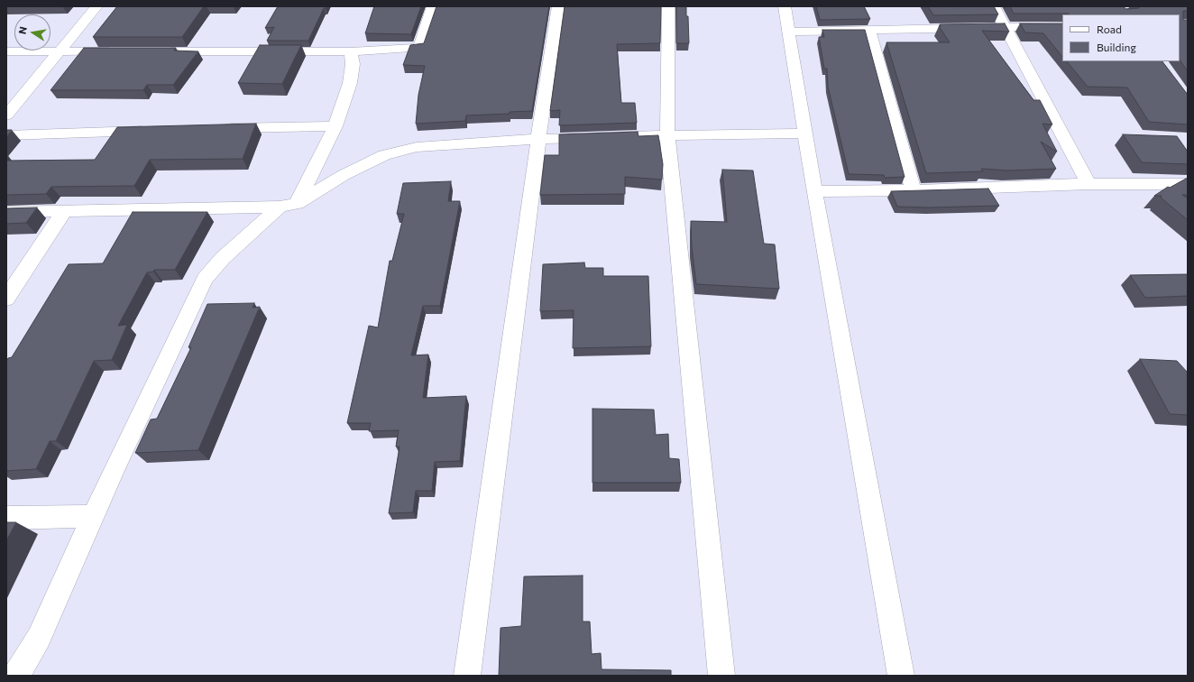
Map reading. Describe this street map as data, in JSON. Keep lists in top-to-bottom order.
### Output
{
  "legend": ["Road", "Building"],
  "north": "left"
}
